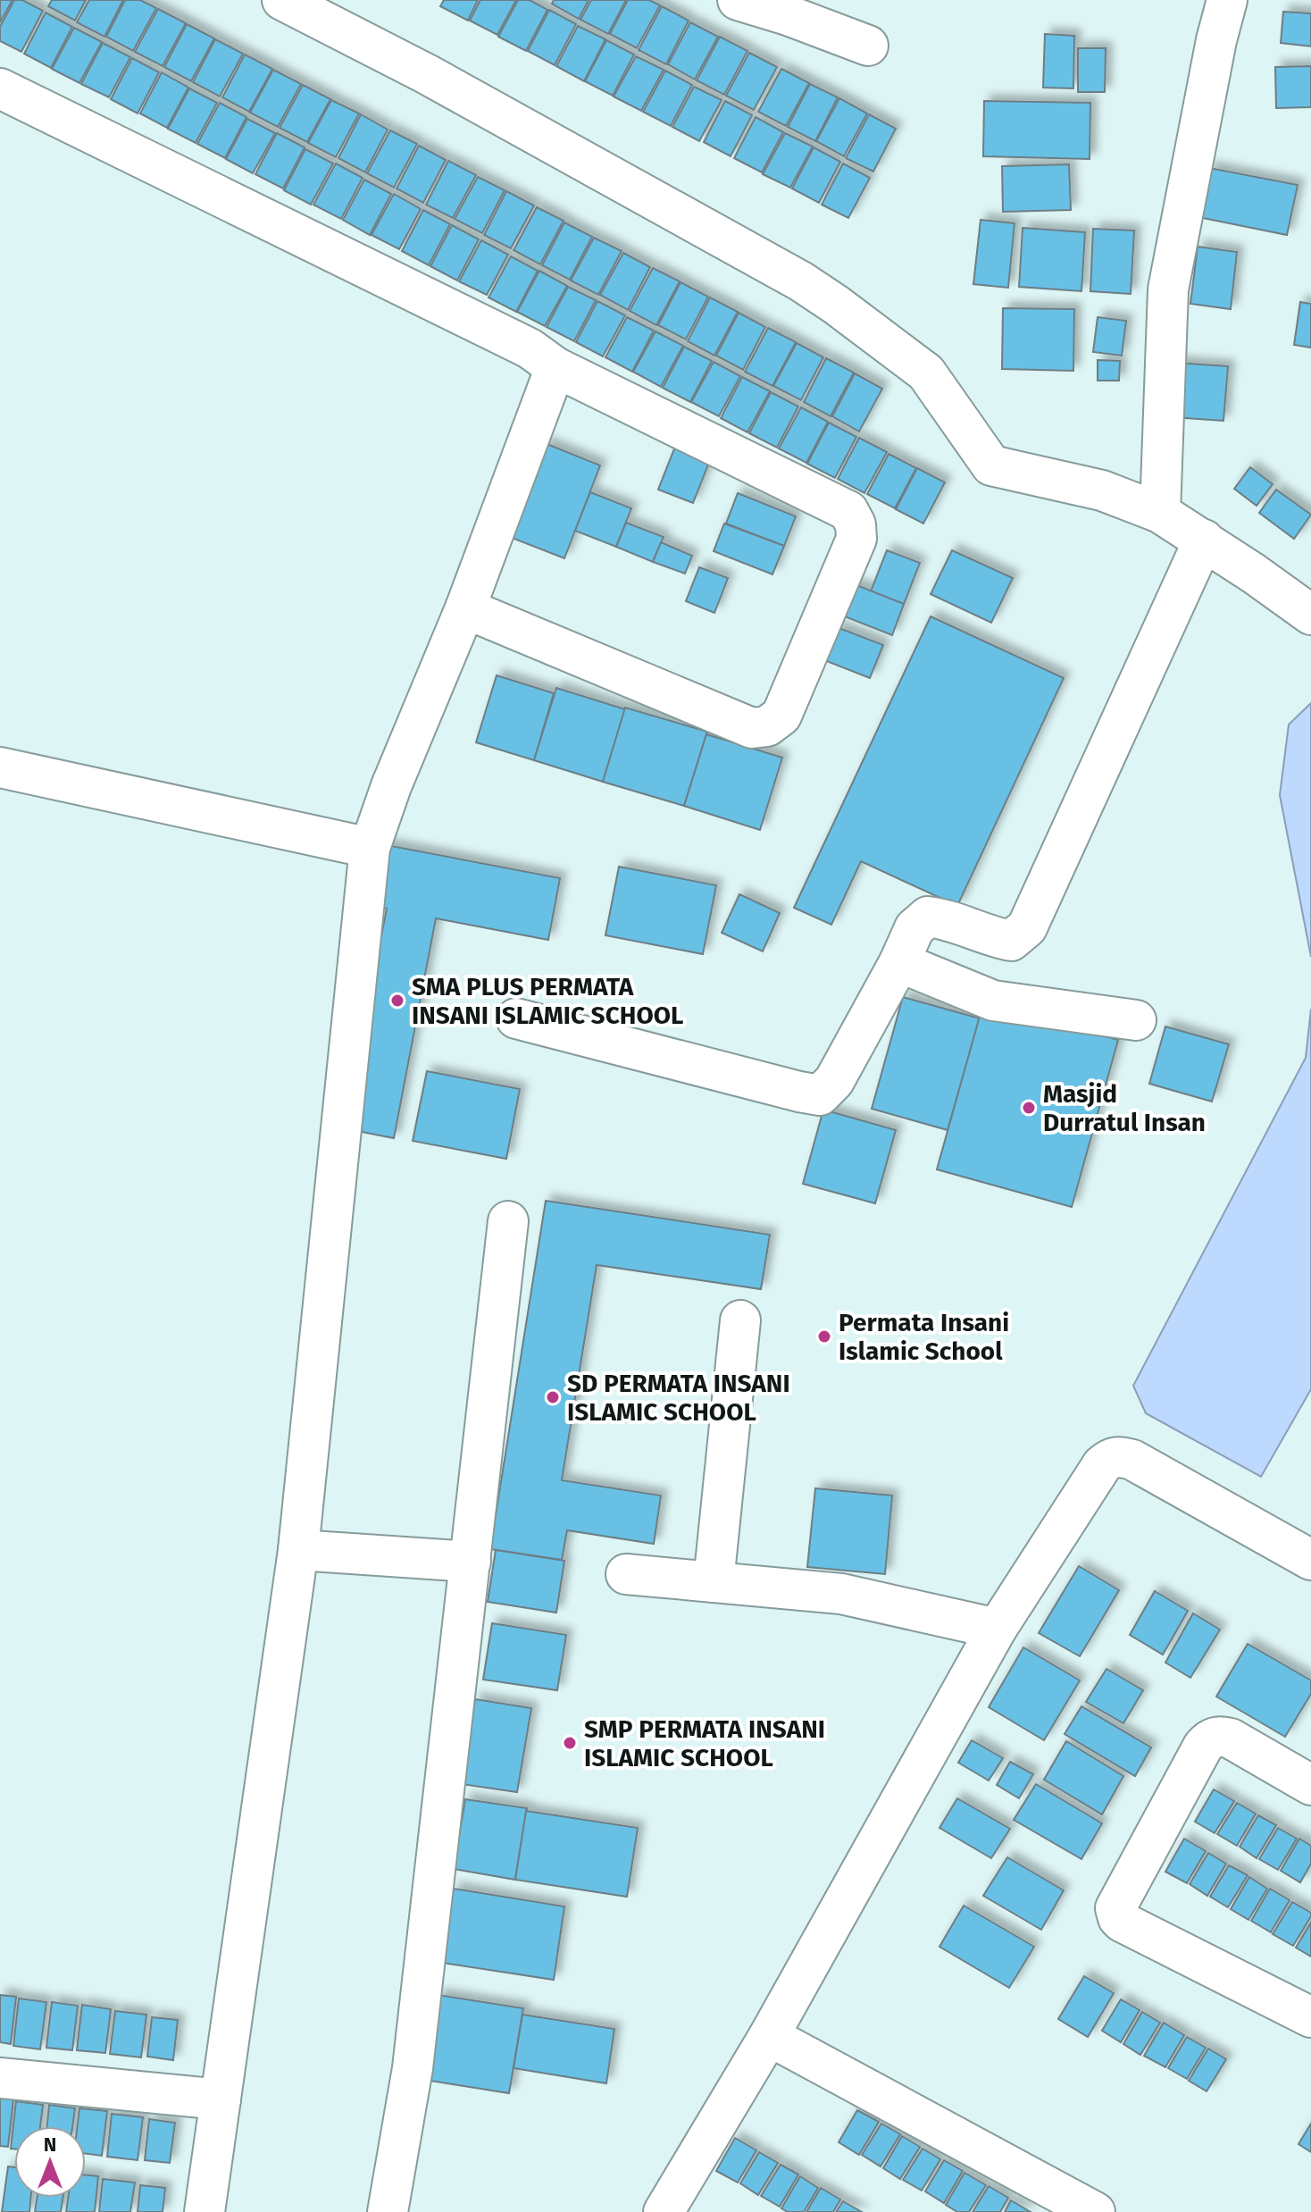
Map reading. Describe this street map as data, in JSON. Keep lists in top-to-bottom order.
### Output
{
  "places": [
    "SMA PLUS PERMATA INSANI ISLAMIC SCHOOL",
    "Masjid Durratul Insan",
    "Permata Insani Islamic School",
    "SD PERMATA INSANI ISLAMIC SCHOOL",
    "SMP PERMATA INSANI ISLAMIC SCHOOL"
  ],
  "north": "top"
}
